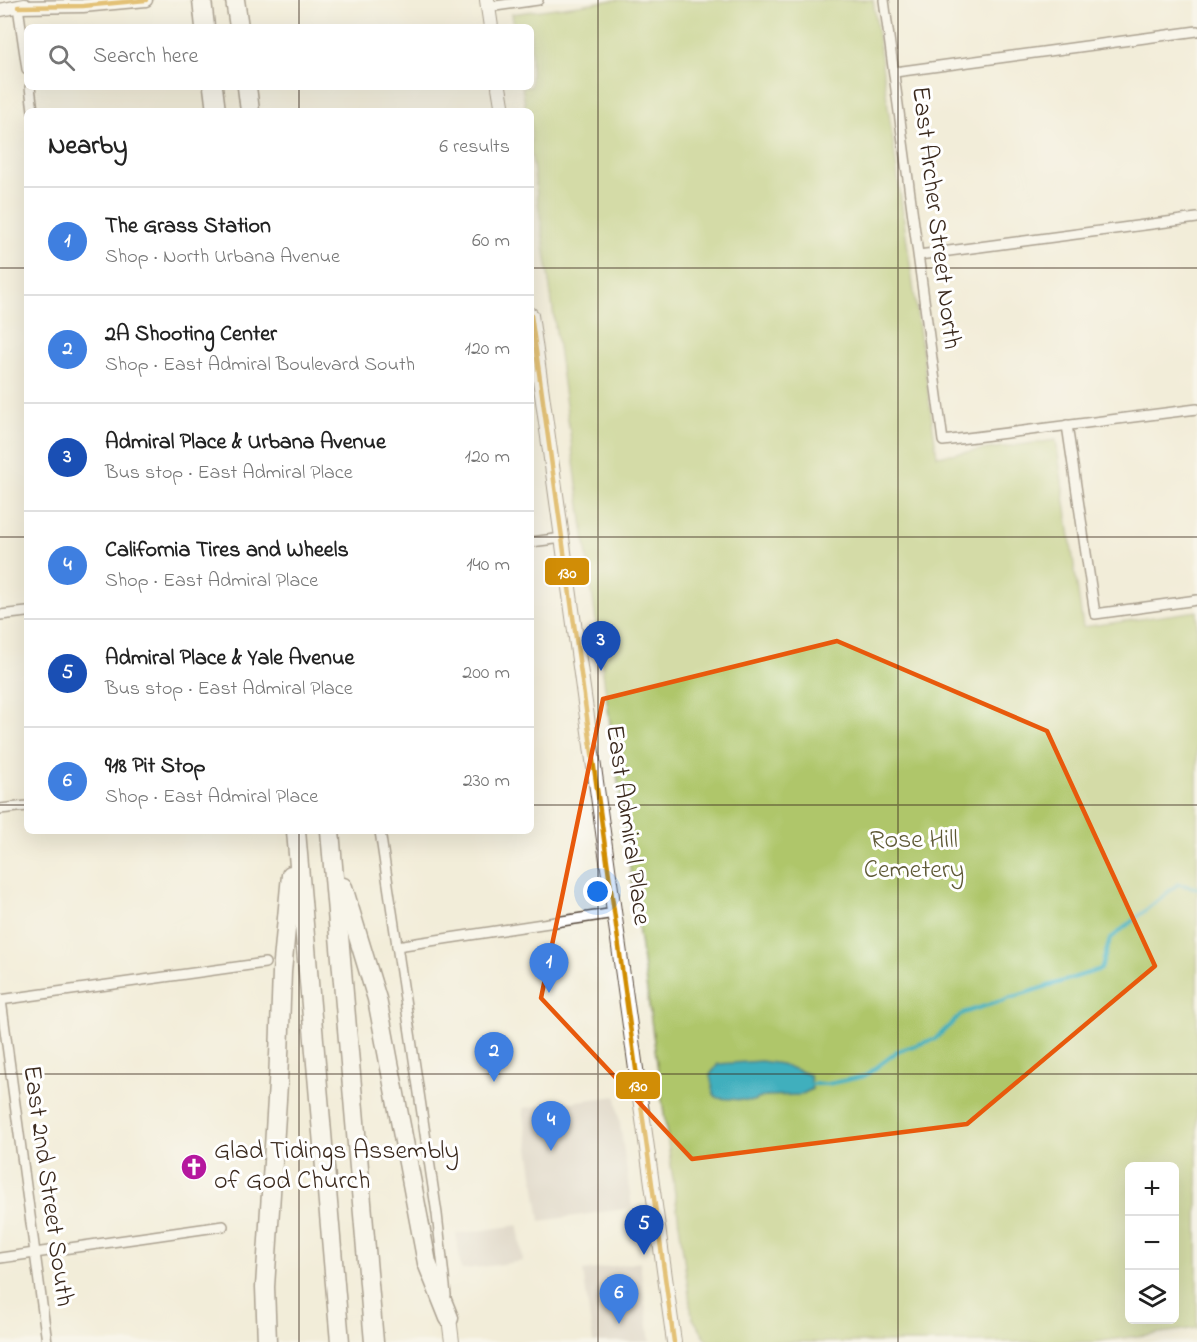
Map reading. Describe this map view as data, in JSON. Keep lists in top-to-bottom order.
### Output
{
  "streets": {
    "main road": ["East Admiral Place"],
    "street": ["East Archer Street North", "East 2nd Street South"]
  },
  "parks": ["Rose Hill Cemetery"],
  "places": {
    "church": ["Glad Tidings Assembly of God Church"]
  },
  "lines": ["transit line 130"],
  "page": {
    "search": "Search here",
    "heading": ["Nearby", "6 results"],
    "list": [
      {
        "mark": "1",
        "name": "The Grass Station",
        "note": "Shop · North Urbana Avenue",
        "value": "60 m"
      },
      {
        "mark": "2",
        "name": "2A Shooting Center",
        "note": "Shop · East Admiral Boulevard South",
        "value": "120 m"
      },
      {
        "mark": "3",
        "name": "Admiral Place & Urbana Avenue",
        "note": "Bus stop · East Admiral Place",
        "value": "120 m"
      },
      {
        "mark": "4",
        "name": "California Tires and Wheels",
        "note": "Shop · East Admiral Place",
        "value": "140 m"
      },
      {
        "mark": "5",
        "name": "Admiral Place & Yale Avenue",
        "note": "Bus stop · East Admiral Place",
        "value": "200 m"
      },
      {
        "mark": "6",
        "name": "918 Pit Stop",
        "note": "Shop · East Admiral Place",
        "value": "230 m"
      }
    ],
    "pins": [
      "3",
      "1",
      "2",
      "4",
      "5",
      "6"
    ],
    "map_buttons": ["+", "−"]
  }
}
